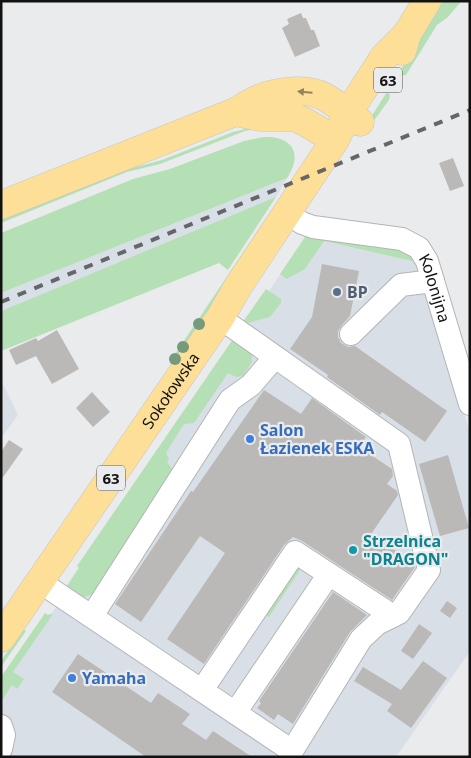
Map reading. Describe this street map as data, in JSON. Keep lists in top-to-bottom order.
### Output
{
  "streets": {
    "main road": ["63", "Sokołowska"],
    "street": ["Kolonijna"]
  },
  "crossings": [
    ["Kolonijna", "Sokołowska"]
  ],
  "places": [
    "BP",
    "Salon Łazienek ESKA",
    "Strzelnica \"DRAGON\"",
    "Yamaha"
  ]
}
